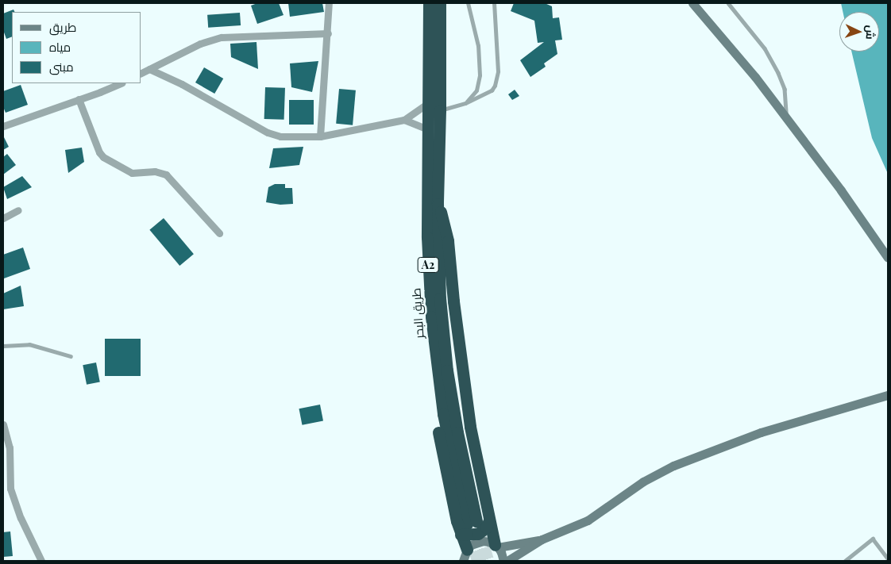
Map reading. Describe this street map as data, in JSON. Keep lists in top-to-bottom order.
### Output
{
  "streets": {
    "highway": ["A2", "طريق البحر"]
  },
  "legend": ["طريق", "مياه", "مبنى"],
  "north": "right"
}
